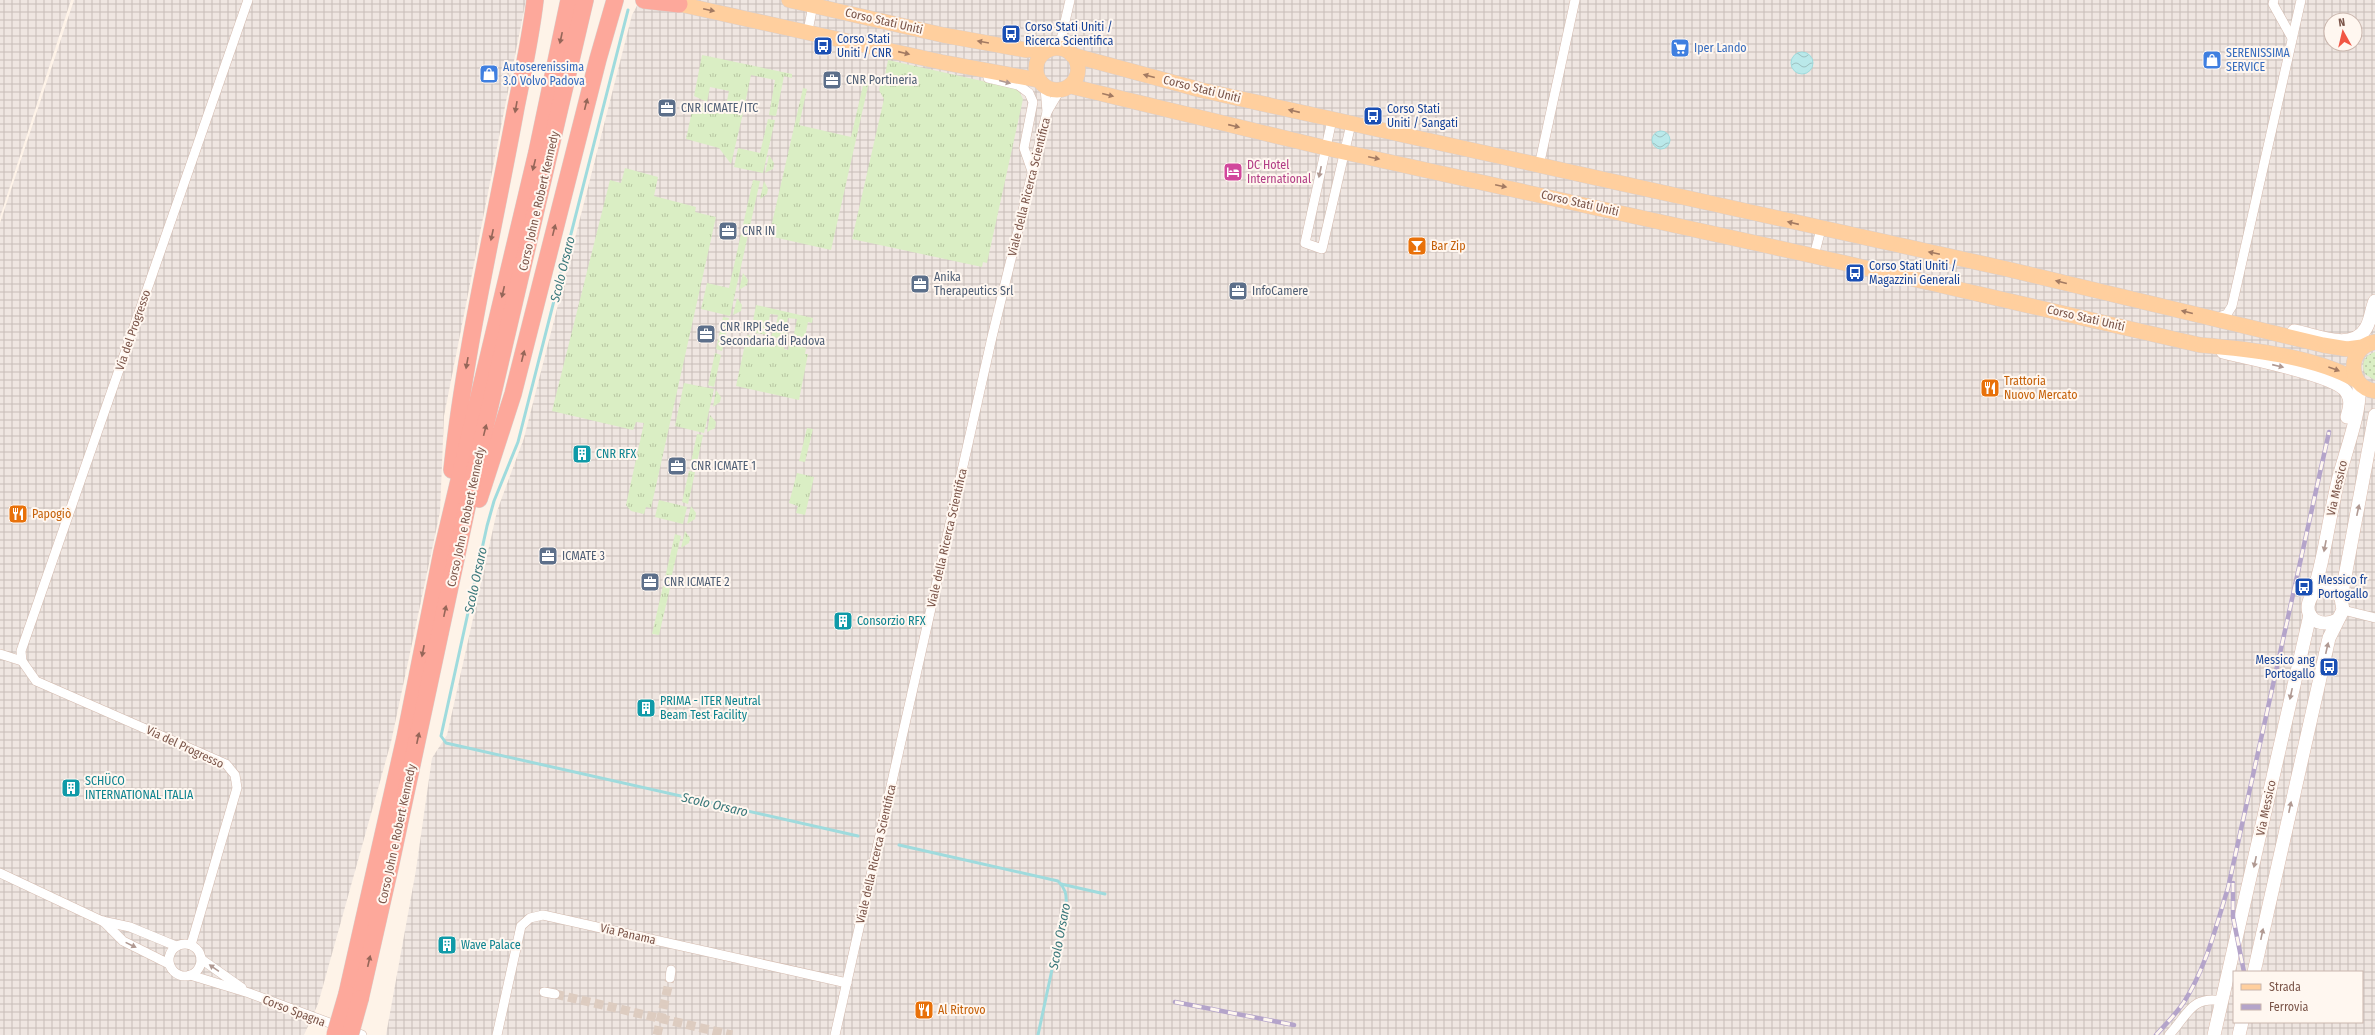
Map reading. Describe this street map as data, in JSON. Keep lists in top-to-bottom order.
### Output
{
  "streets": {
    "highway": ["Corso John e Robert Kennedy"],
    "main road": ["Corso Stati Uniti"],
    "street": [
      "Viale della Ricerca Scientifica",
      "Via del Progresso",
      "Via Messico",
      "Via Panama",
      "Corso Spagna"
    ]
  },
  "crossings": [
    ["Corso Stati Uniti", "Viale della Ricerca Scientifica"],
    ["Corso Stati Uniti", "Via Messico"],
    ["Viale della Ricerca Scientifica", "Via Panama"],
    ["Via del Progresso", "Corso Spagna"]
  ],
  "water": ["Scolo Orsaro"],
  "places": {
    "bus stop": [
      "Corso Stati Uniti / Ricerca Scientifica",
      "Corso Stati Uniti / CNR",
      "Corso Stati Uniti / Sangati",
      "Corso Stati Uniti / Magazzini Generali",
      "Messico fr Portogallo",
      "Messico ang Portogallo"
    ],
    "supermarket": ["Iper Lando"],
    "shop": ["SERENISSIMA SERVICE", "Autoserenissima 3.0 Volvo Padova"],
    "office": [
      "CNR Portineria",
      "CNR ICMATE/ITC",
      "CNR IN",
      "Anika Therapeutics Srl",
      "InfoCamere",
      "CNR IRPI Sede Secondaria di Padova",
      "CNR ICMATE 1",
      "ICMATE 3",
      "CNR ICMATE 2"
    ],
    "hotel": ["DC Hotel International"],
    "bar": ["Bar Zip"],
    "restaurant": ["Trattoria Nuovo Mercato", "Papogiò", "Al Ritrovo"],
    "building": [
      "CNR RFX",
      "Consorzio RFX",
      "PRIMA - ITER Neutral Beam Test Facility",
      "SCHÜCO INTERNATIONAL ITALIA",
      "Wave Palace"
    ]
  },
  "legend": ["Strada", "Ferrovia"],
  "north": "top"
}
